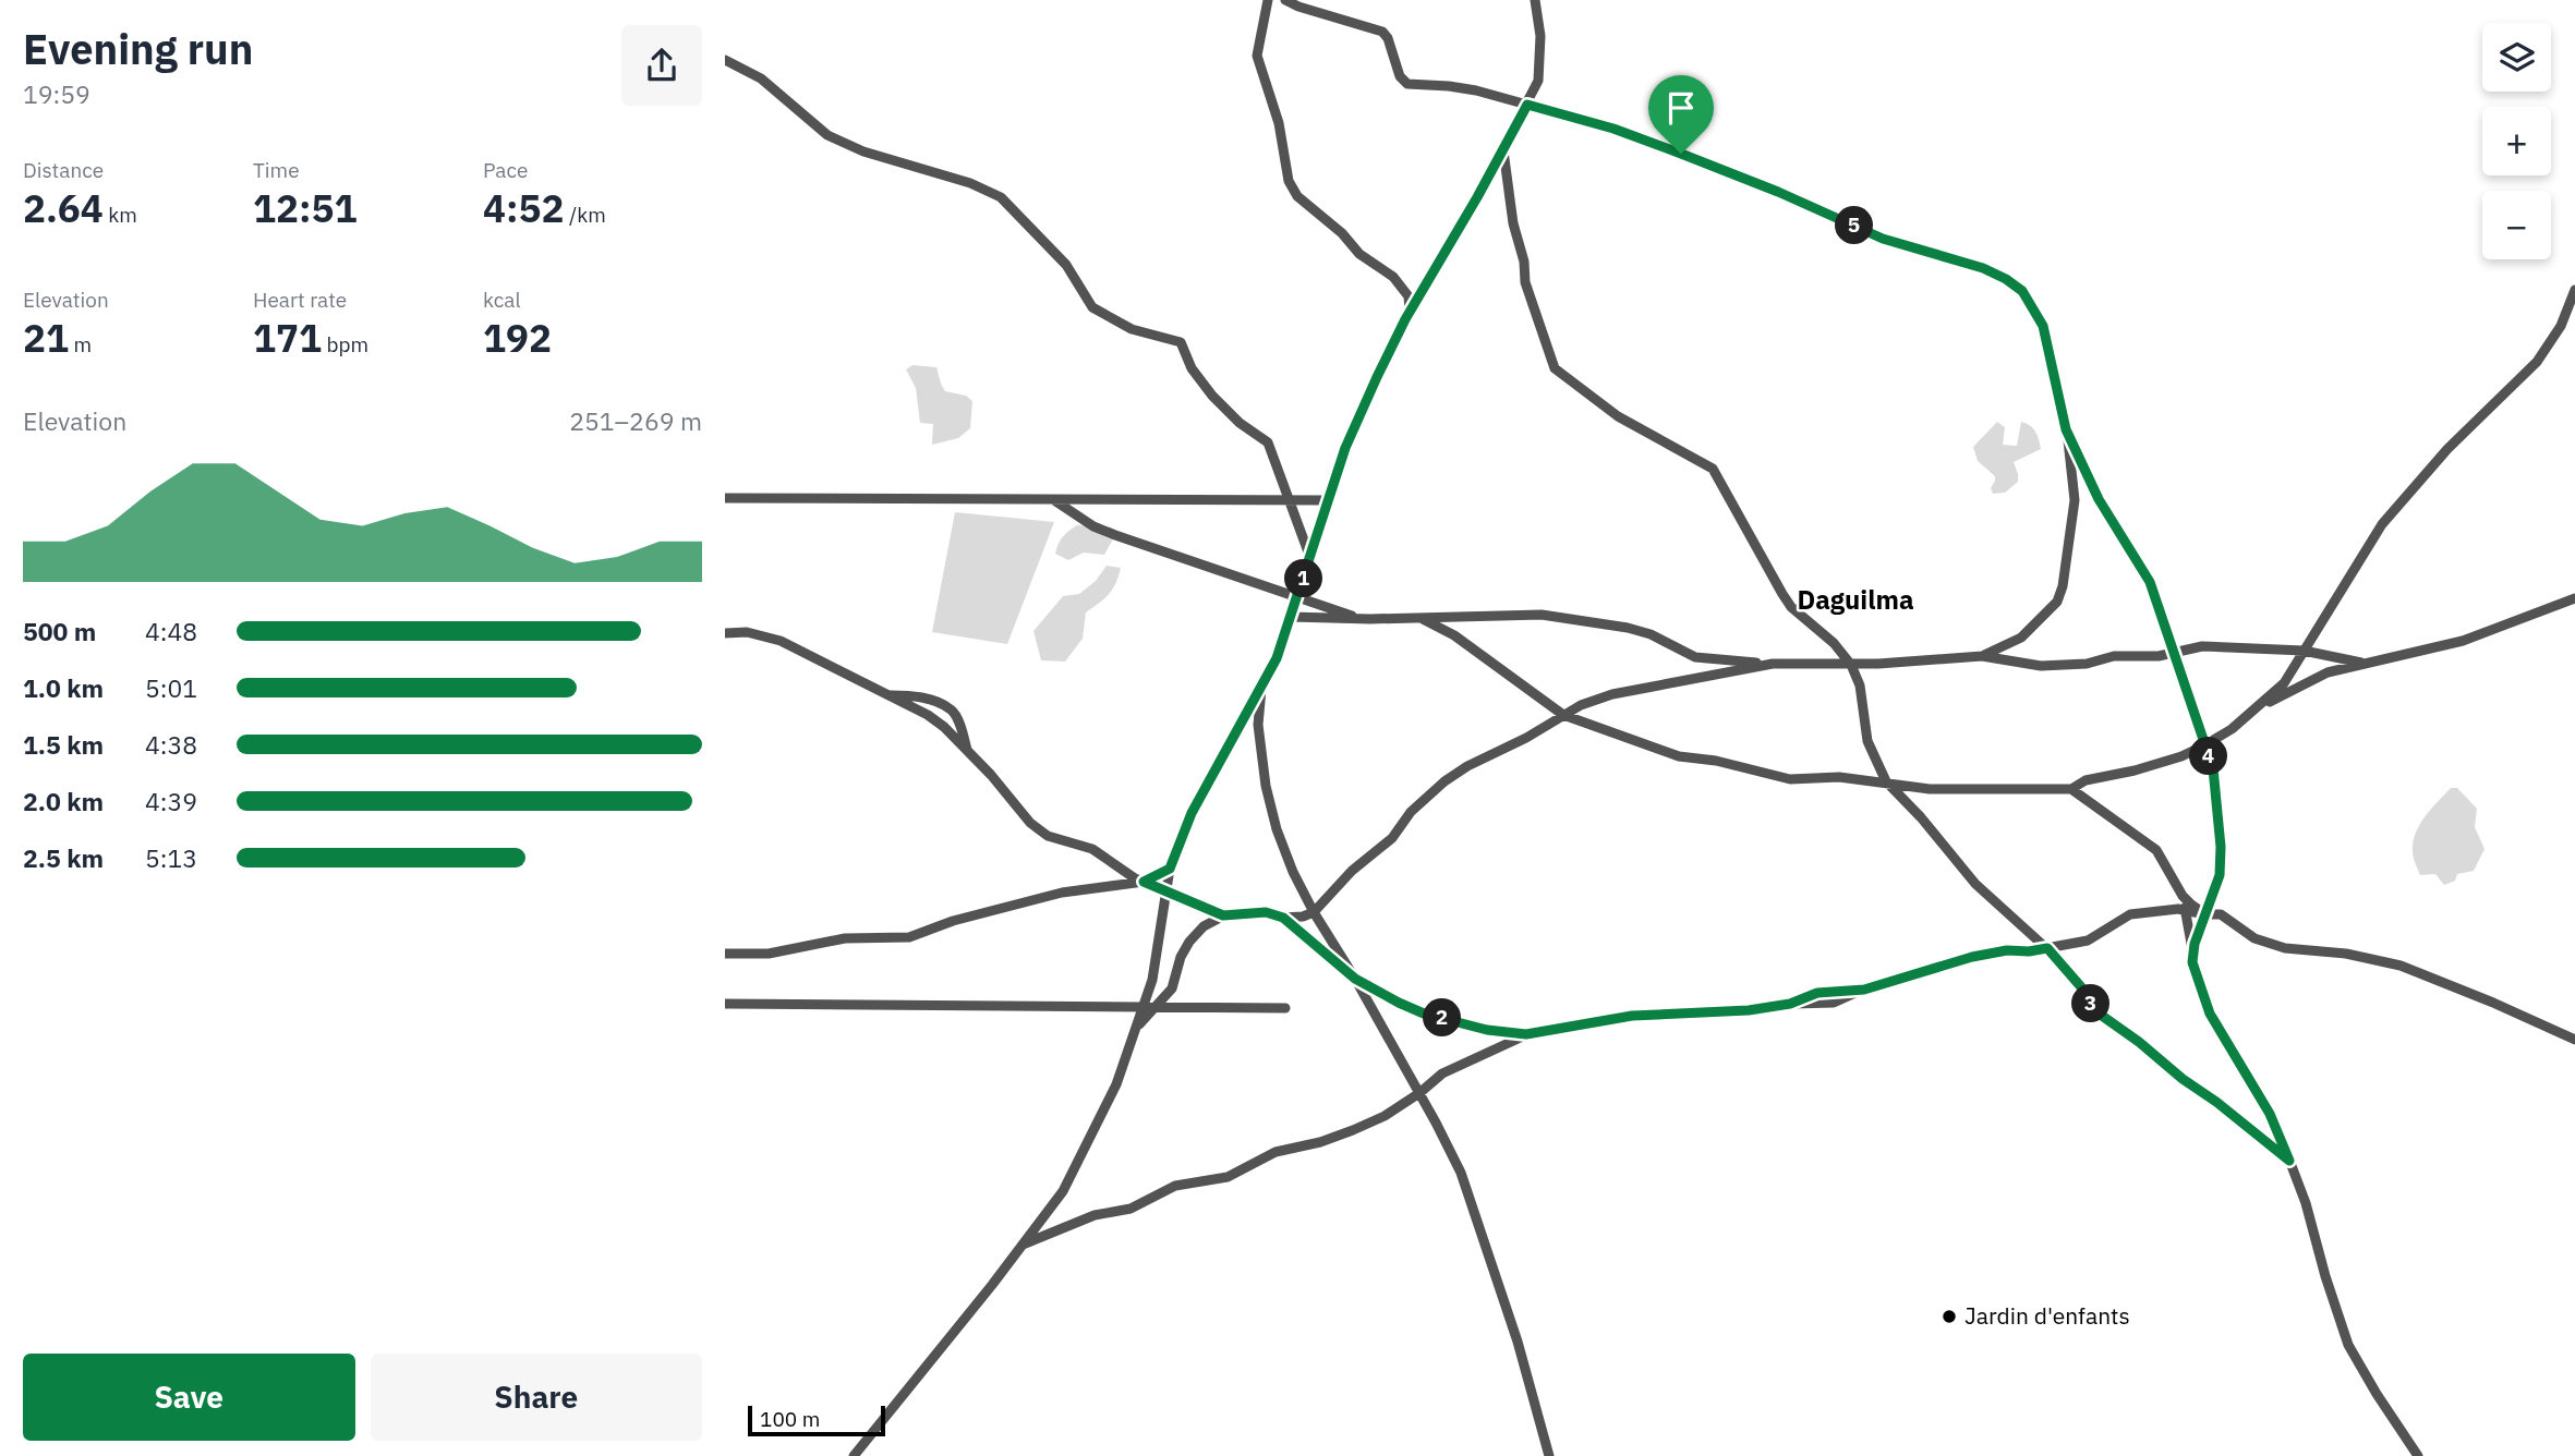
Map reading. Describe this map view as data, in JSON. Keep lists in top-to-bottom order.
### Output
{
  "districts": ["Daguilma"],
  "places": ["Jardin d'enfants"],
  "scale_bar": "100 m",
  "page": {
    "heading": ["Evening run", "19:59"],
    "map_buttons": ["+", "−"],
    "stats": [
      ["Distance", "2.64 km"],
      ["Time", "12:51"],
      ["Pace", "4:52 /km"],
      ["Elevation", "21 m"],
      ["Heart rate", "171 bpm"],
      ["kcal", "192"]
    ],
    "pins": [
      "5",
      "1",
      "4",
      "3",
      "2"
    ],
    "chart": ["Elevation", "251–269 m"],
    "list": [
      {
        "name": "500 m",
        "note": "4:48"
      },
      {
        "name": "1.0 km",
        "note": "5:01"
      },
      {
        "name": "1.5 km",
        "note": "4:38"
      },
      {
        "name": "2.0 km",
        "note": "4:39"
      },
      {
        "name": "2.5 km",
        "note": "5:13"
      }
    ],
    "buttons": ["Save", "Share"],
    "scale": "100 m"
  }
}
